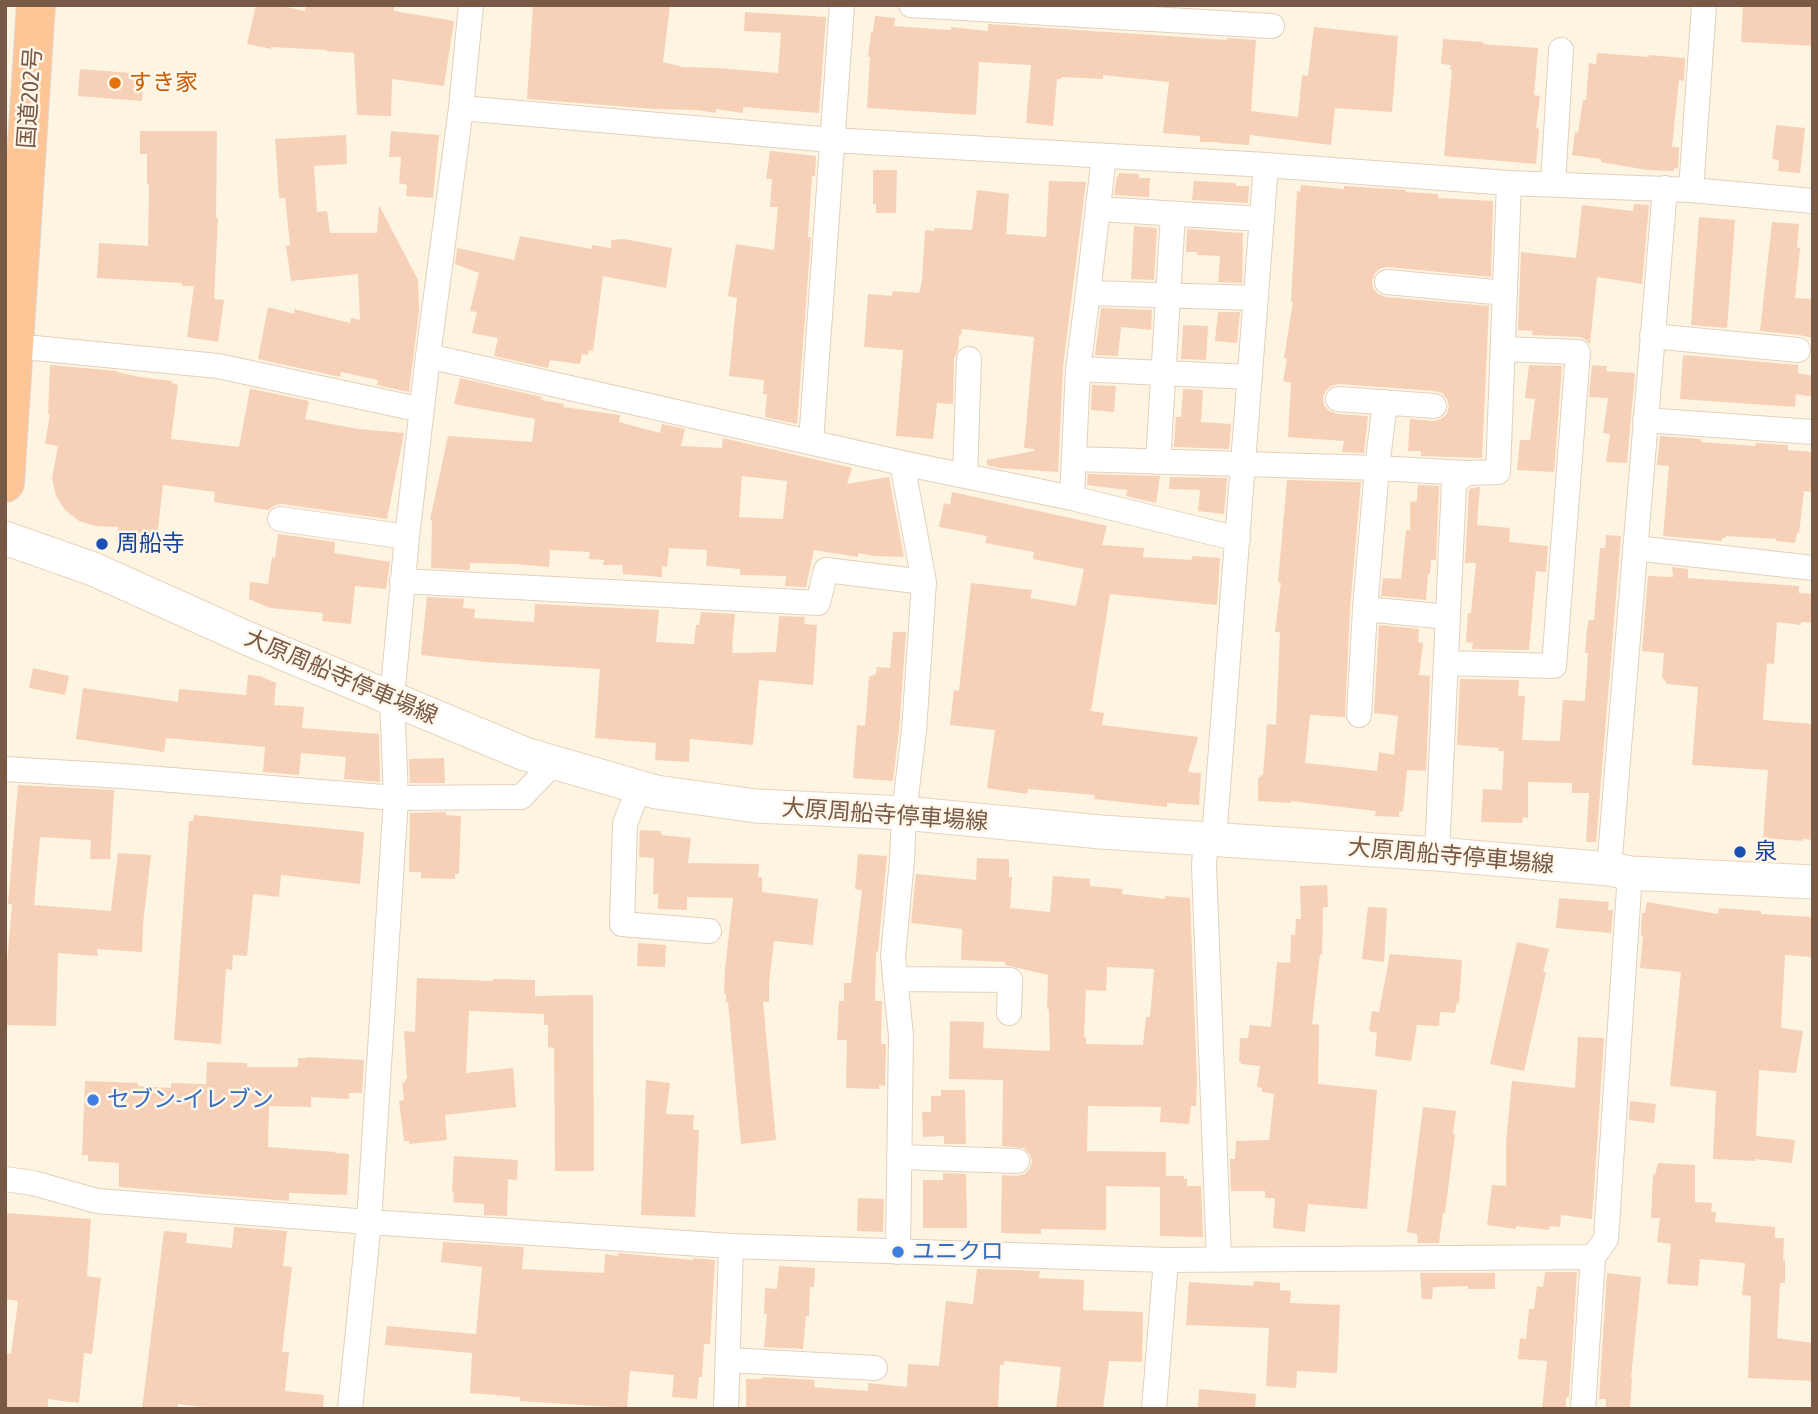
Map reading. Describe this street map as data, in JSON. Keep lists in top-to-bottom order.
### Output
{
  "streets": {
    "highway": ["国道202号"],
    "main road": ["大原周船寺停車場線"]
  },
  "places": [
    "すき家",
    "周船寺",
    "泉",
    "セブン-イレブン",
    "ユニクロ"
  ]
}
